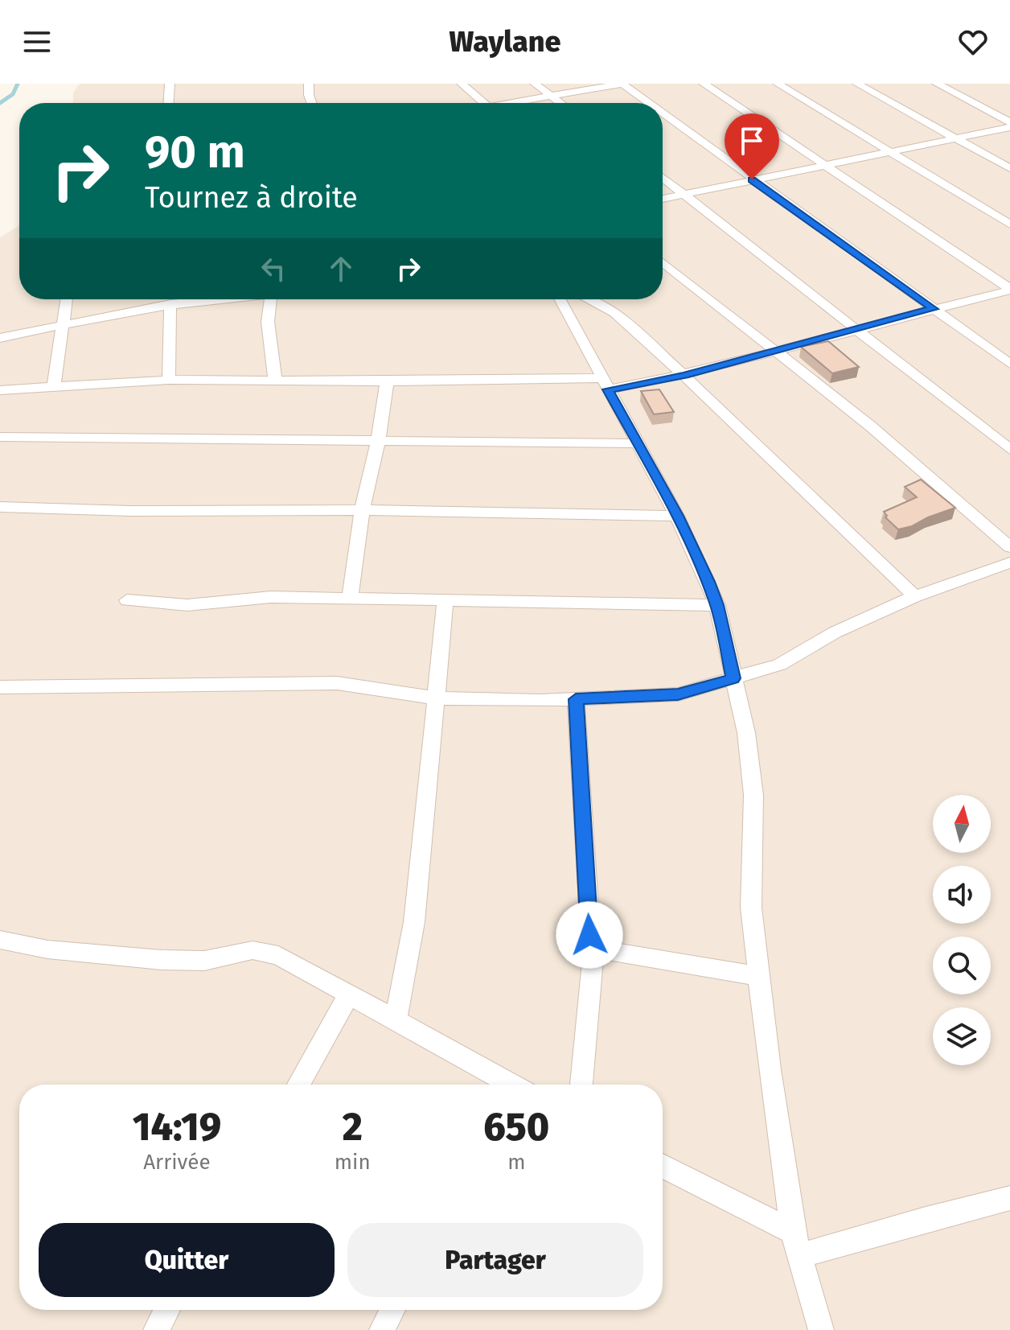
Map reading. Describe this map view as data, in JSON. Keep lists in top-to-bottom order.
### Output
{
  "north": "top",
  "page": {
    "header": "Waylane",
    "turn": ["90 m", "Tournez à droite"],
    "eta": [
      "14:19",
      "Arrivée",
      "2",
      "min",
      "650",
      "m"
    ],
    "buttons": ["Quitter", "Partager"]
  }
}
